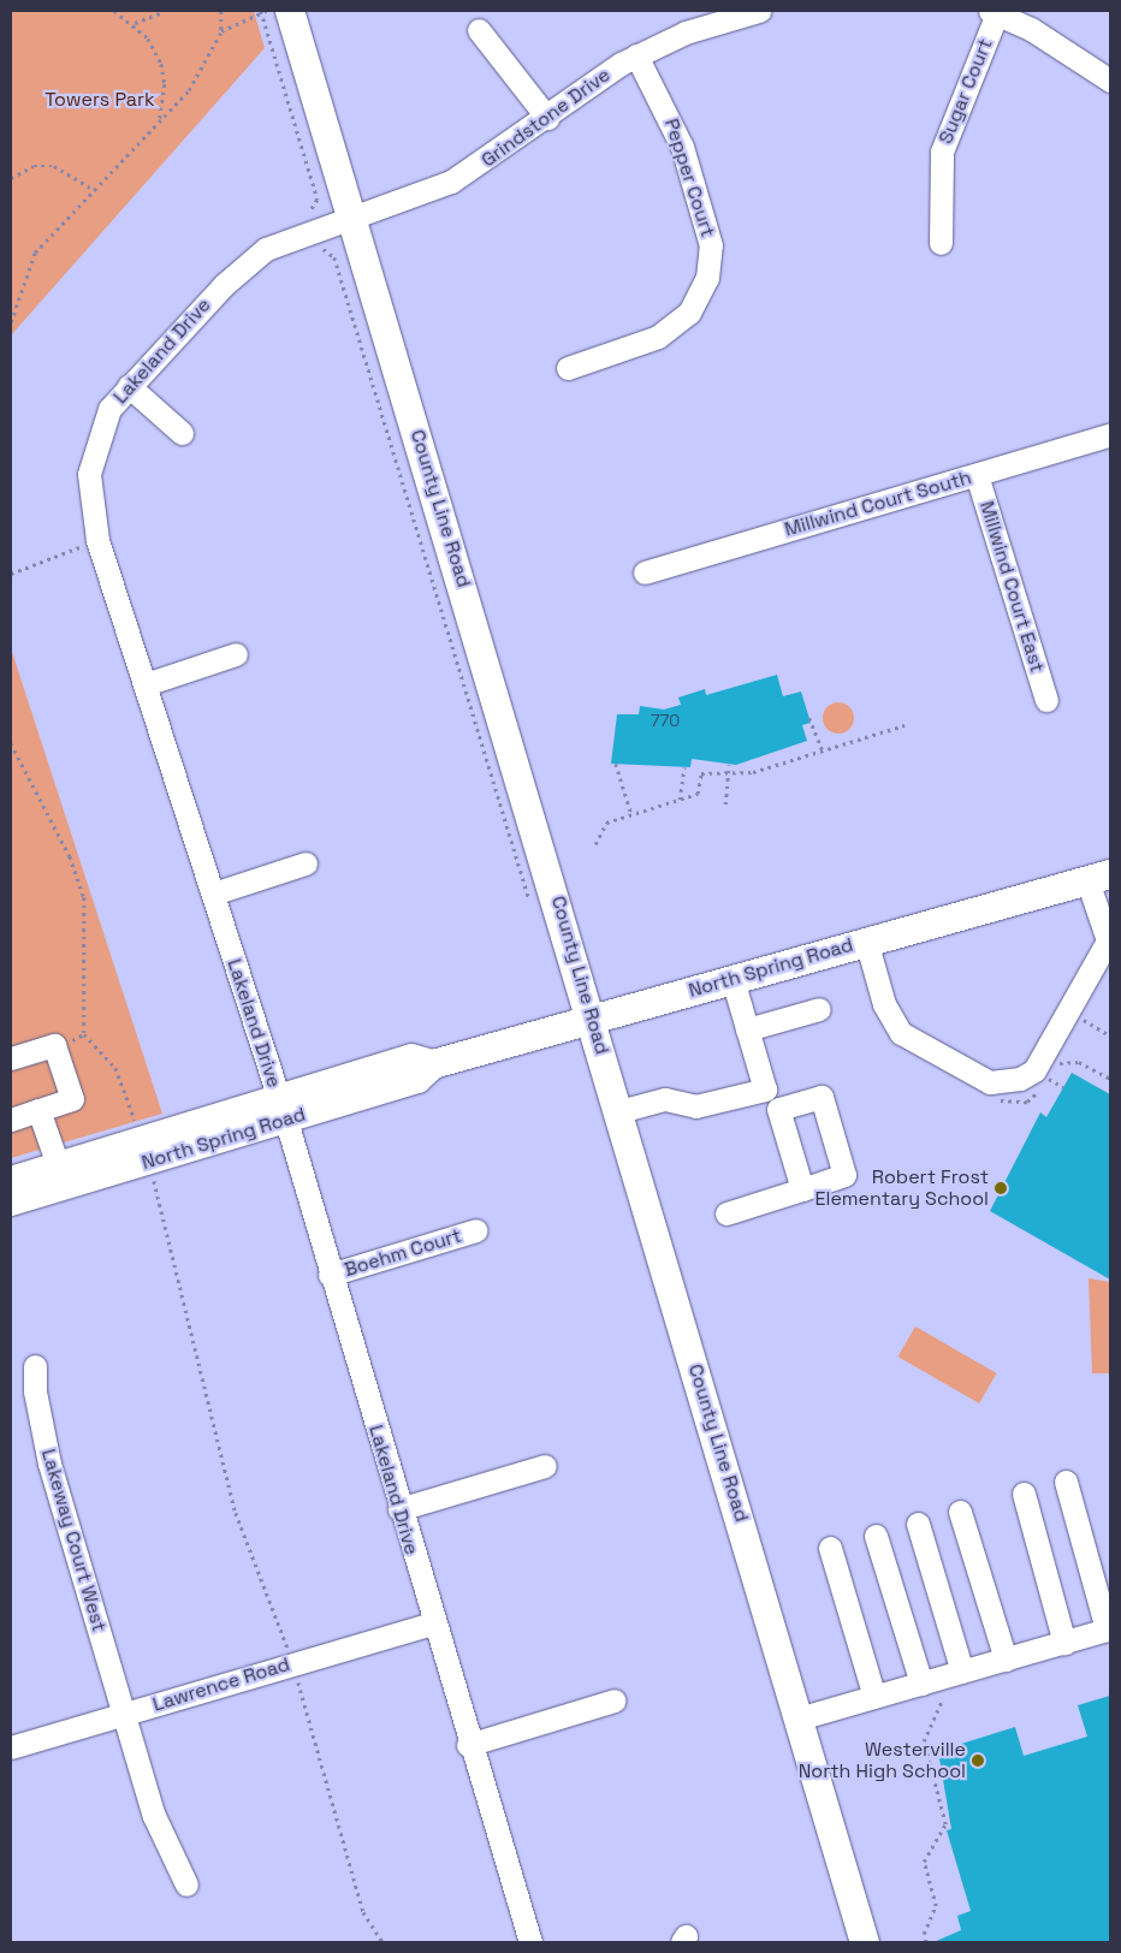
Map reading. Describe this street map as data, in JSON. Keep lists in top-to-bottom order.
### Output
{
  "streets": {
    "main road": ["County Line Road", "North Spring Road"],
    "street": [
      "Sugar Court",
      "Grindstone Drive",
      "Pepper Court",
      "Lakeland Drive",
      "Millwind Court South",
      "Millwind Court East",
      "Boehm Court",
      "Lakeway Court West",
      "Lawrence Road"
    ]
  },
  "crossings": [
    ["Grindstone Drive", "Pepper Court"],
    ["Grindstone Drive", "Lakeland Drive"],
    ["Grindstone Drive", "County Line Road"],
    ["Lakeland Drive", "County Line Road"],
    ["Lakeland Drive", "North Spring Road"],
    ["Lakeland Drive", "Boehm Court"],
    ["Lakeland Drive", "Lawrence Road"],
    ["Millwind Court South", "Millwind Court East"],
    ["County Line Road", "North Spring Road"],
    ["Lakeway Court West", "Lawrence Road"]
  ],
  "parks": ["Towers Park"],
  "places": ["Robert Frost Elementary School", "Westerville North High School"],
  "house_numbers": ["770"]
}
